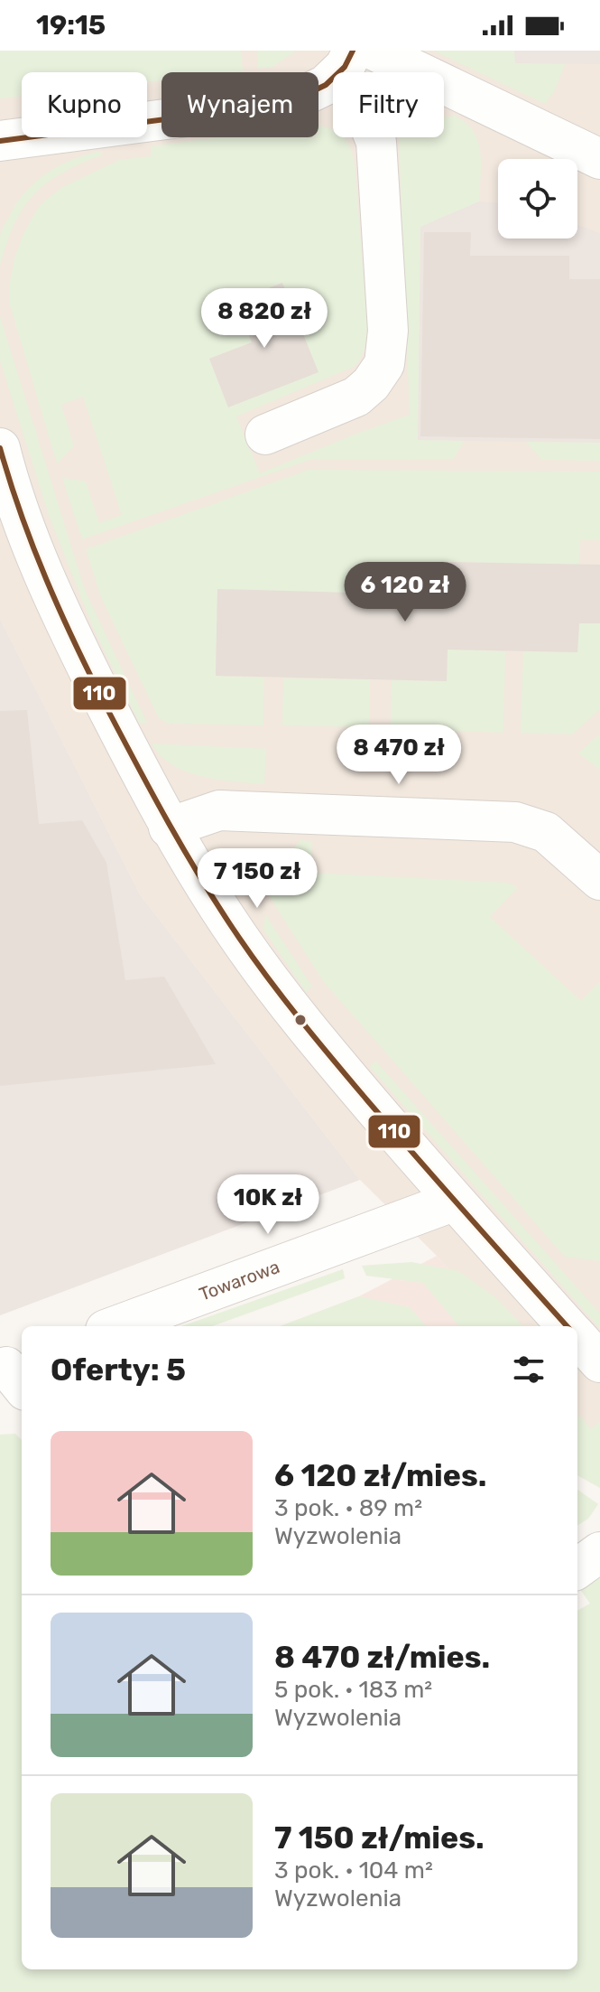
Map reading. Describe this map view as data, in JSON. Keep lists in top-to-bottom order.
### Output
{
  "streets": {
    "street": ["Towarowa"]
  },
  "lines": ["transit line 110"],
  "page": {
    "status": "19:15",
    "chip": ["Kupno", "Wynajem", "Filtry"],
    "price": [
      "8 820 zł",
      "6 120 zł",
      "8 470 zł",
      "7 150 zł",
      "10K zł"
    ],
    "heading": "Oferty: 5",
    "list": [
      {
        "name": "6 120 zł/mies.",
        "note": "3 pok. · 89 m² · Wyzwolenia"
      },
      {
        "name": "8 470 zł/mies.",
        "note": "5 pok. · 183 m² · Wyzwolenia"
      },
      {
        "name": "7 150 zł/mies.",
        "note": "3 pok. · 104 m² · Wyzwolenia"
      }
    ]
  }
}
